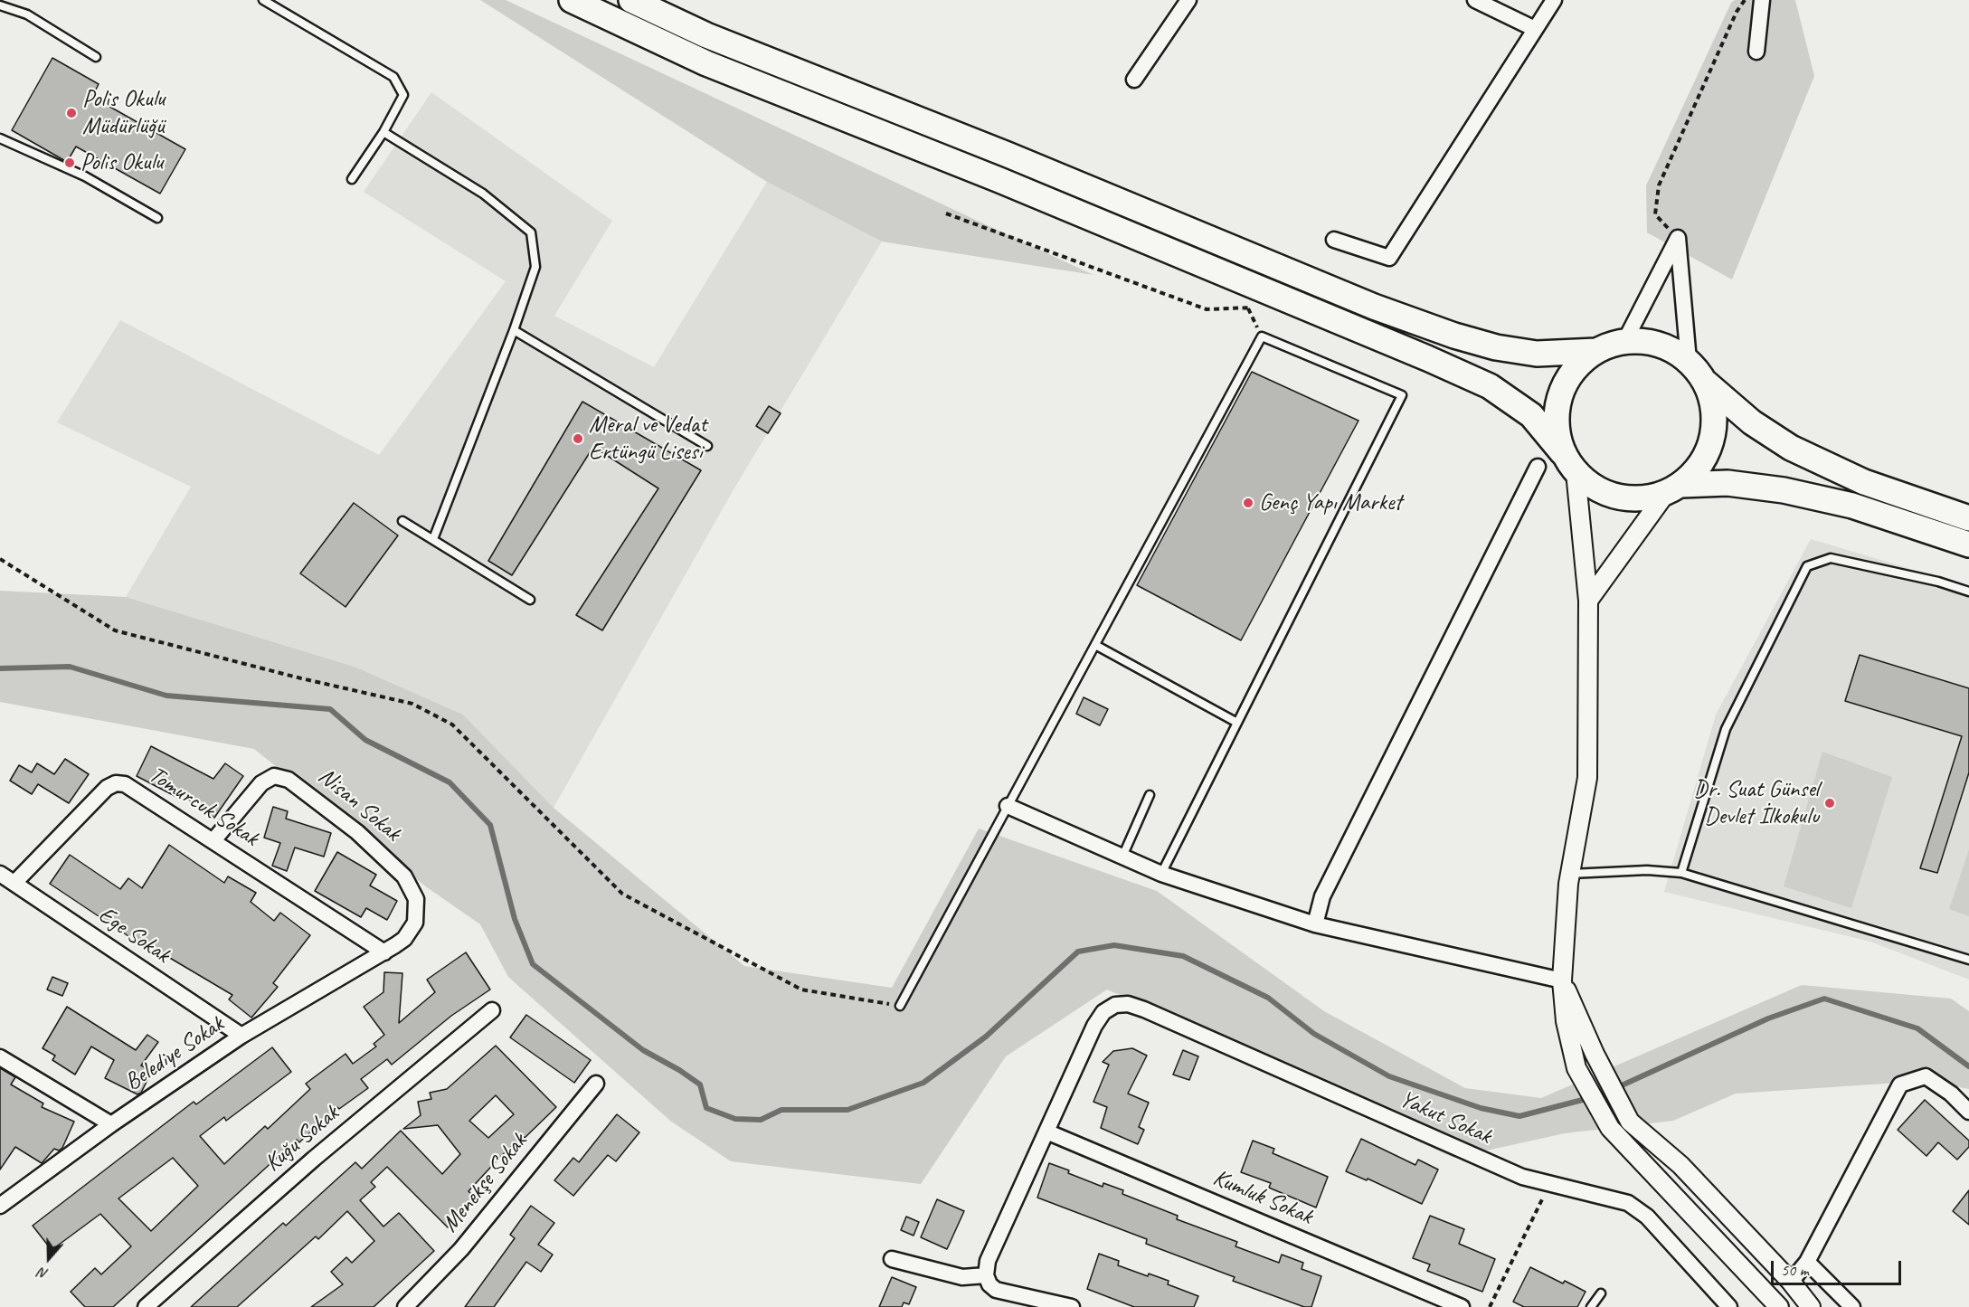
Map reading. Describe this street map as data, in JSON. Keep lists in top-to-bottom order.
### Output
{
  "streets": {
    "street": [
      "Nisan Sokak",
      "Tomurcuk Sokak",
      "Ege Sokak",
      "Belediye Sokak",
      "Yakut Sokak",
      "Kuğu Sokak",
      "Menekşe Sokak",
      "Kumluk Sokak"
    ]
  },
  "crossings": [
    ["Nisan Sokak", "Tomurcuk Sokak"],
    ["Nisan Sokak", "Belediye Sokak"],
    ["Tomurcuk Sokak", "Ege Sokak"],
    ["Tomurcuk Sokak", "Belediye Sokak"],
    ["Ege Sokak", "Belediye Sokak"],
    ["Yakut Sokak", "Kumluk Sokak"]
  ],
  "places": [
    "Polis Okulu Müdürlüğü",
    "Polis Okulu",
    "Meral ve Vedat Ertüngü Lisesi",
    "Genç Yapı Market",
    "Dr. Suat Günsel Devlet İlkokulu"
  ],
  "scale_bar": "50 m",
  "north": "bottom"
}
